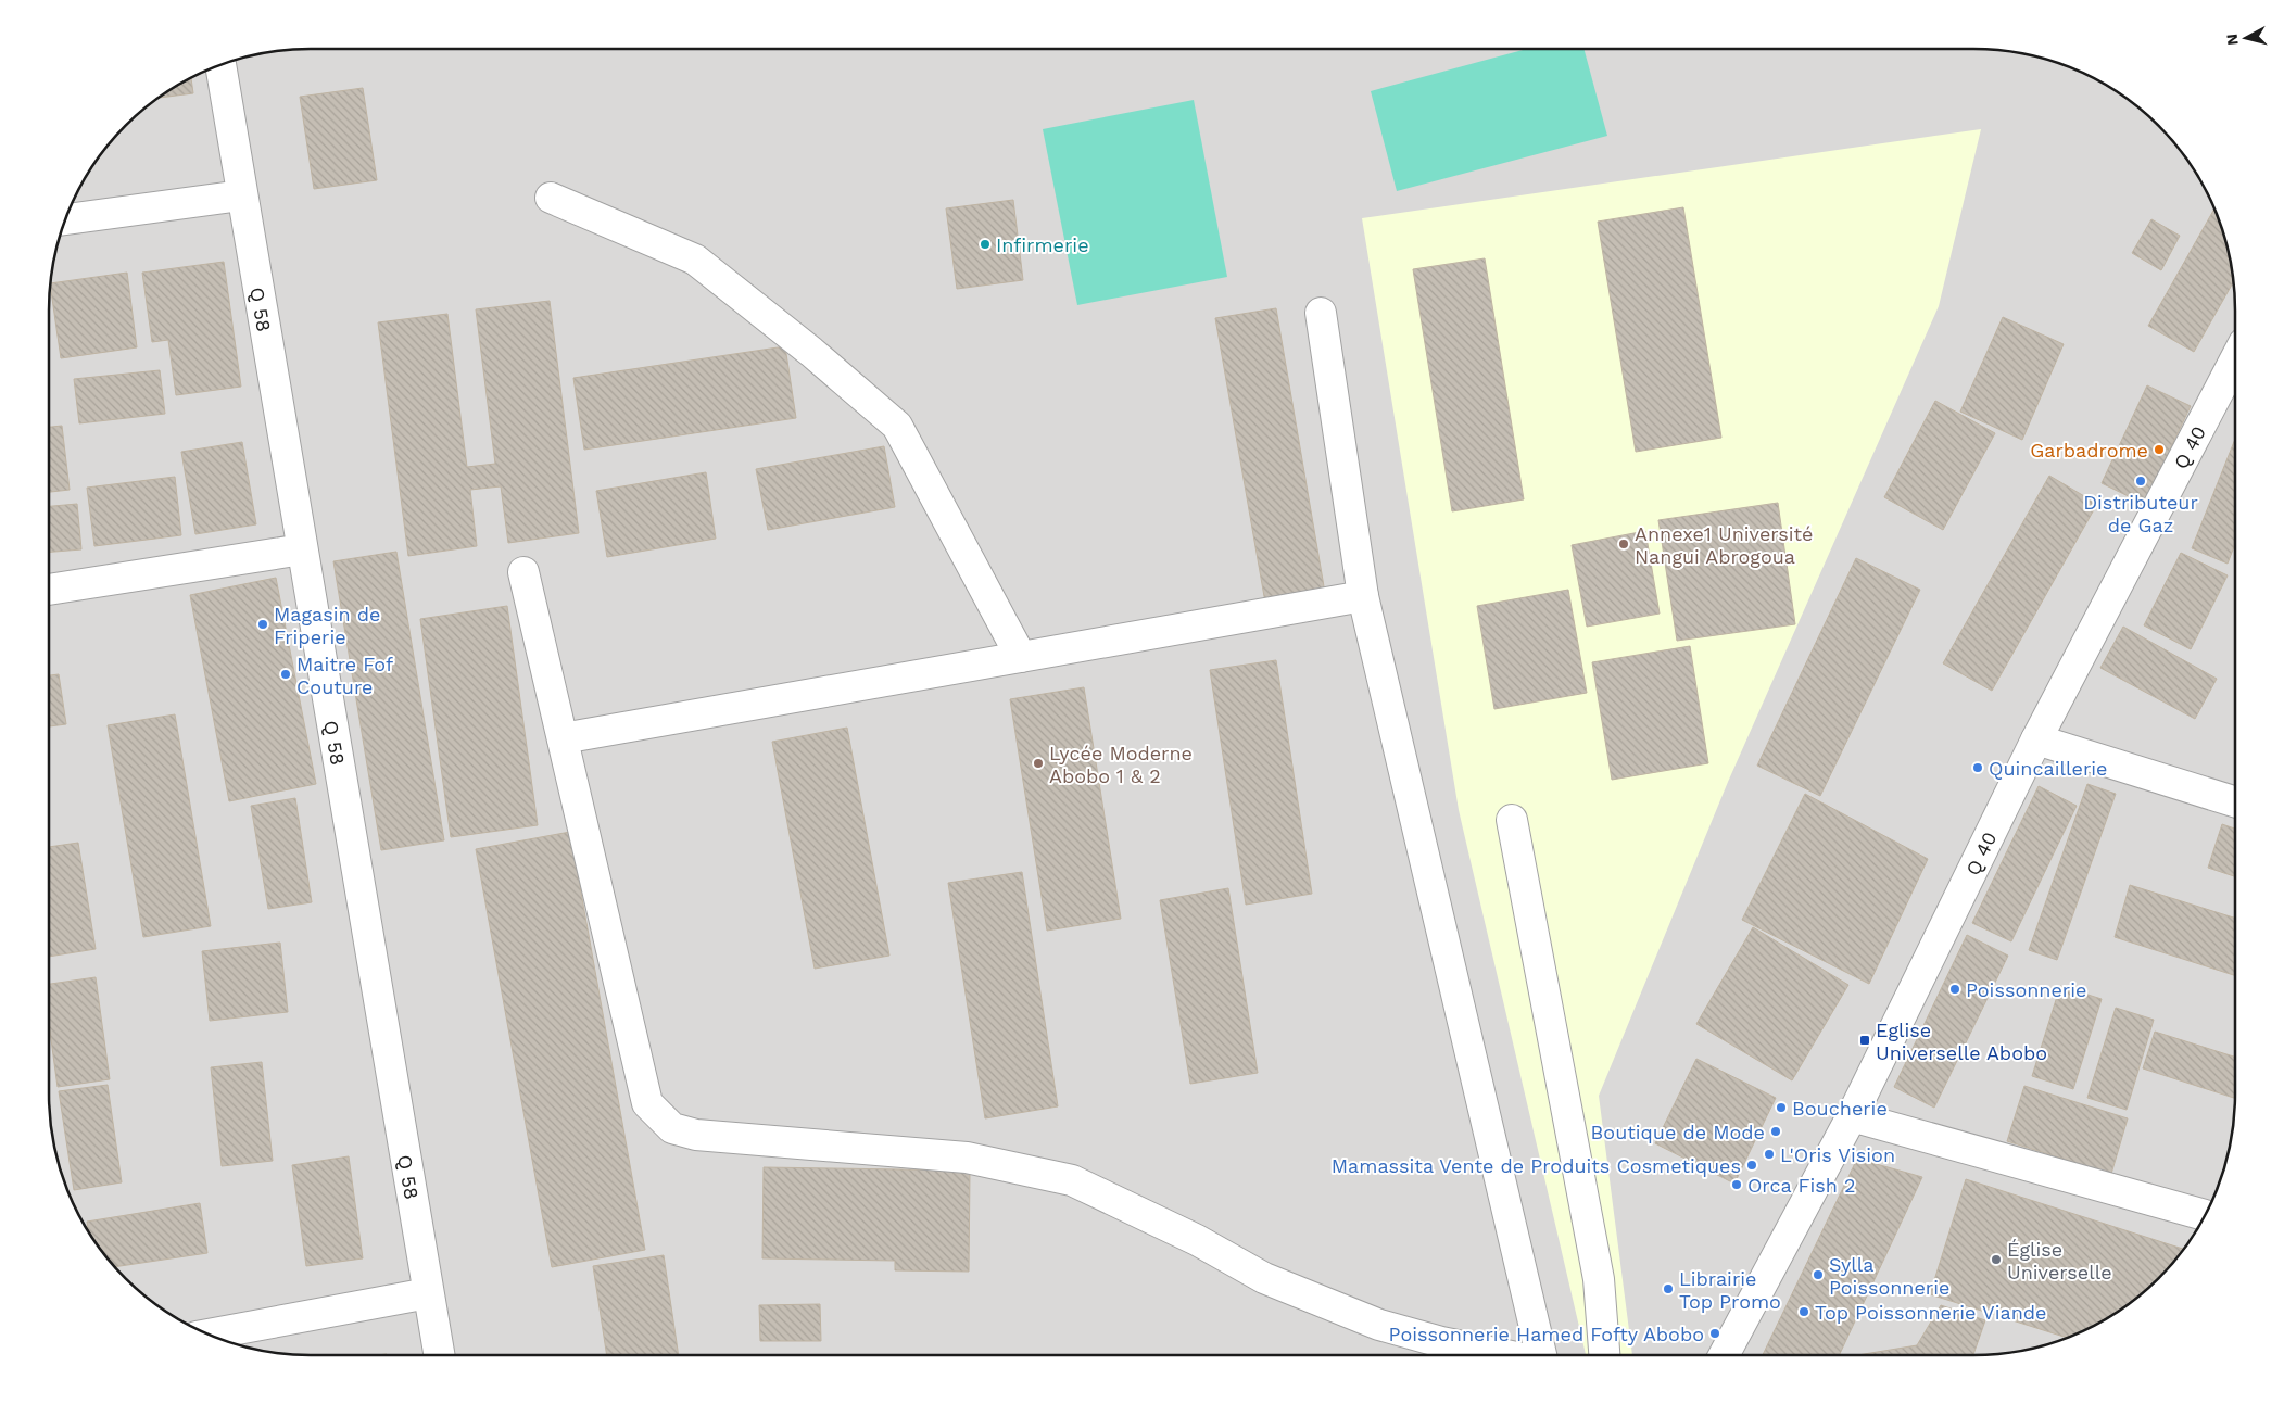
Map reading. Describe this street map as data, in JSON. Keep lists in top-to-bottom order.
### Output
{
  "streets": {
    "street": ["Q 58", "Q 40"]
  },
  "places": {
    "other": [
      "Infirmerie",
      "Garbadrome",
      "Distributeur de Gaz",
      "Annexe1 Université Nangui Abrogoua",
      "Magasin de Friperie",
      "Maitre Fof Couture",
      "Lycée Moderne Abobo 1 & 2",
      "Quincaillerie",
      "Poissonnerie",
      "Boucherie",
      "Boutique de Mode",
      "L'Oris Vision",
      "Mamassita Vente de Produits Cosmetiques",
      "Orca Fish 2",
      "Église Universelle",
      "Sylla Poissonnerie",
      "Librairie Top Promo",
      "Top Poissonnerie Viande",
      "Poissonnerie Hamed Fofty Abobo"
    ],
    "transit": ["Eglise Universelle Abobo"]
  },
  "north": "left"
}
